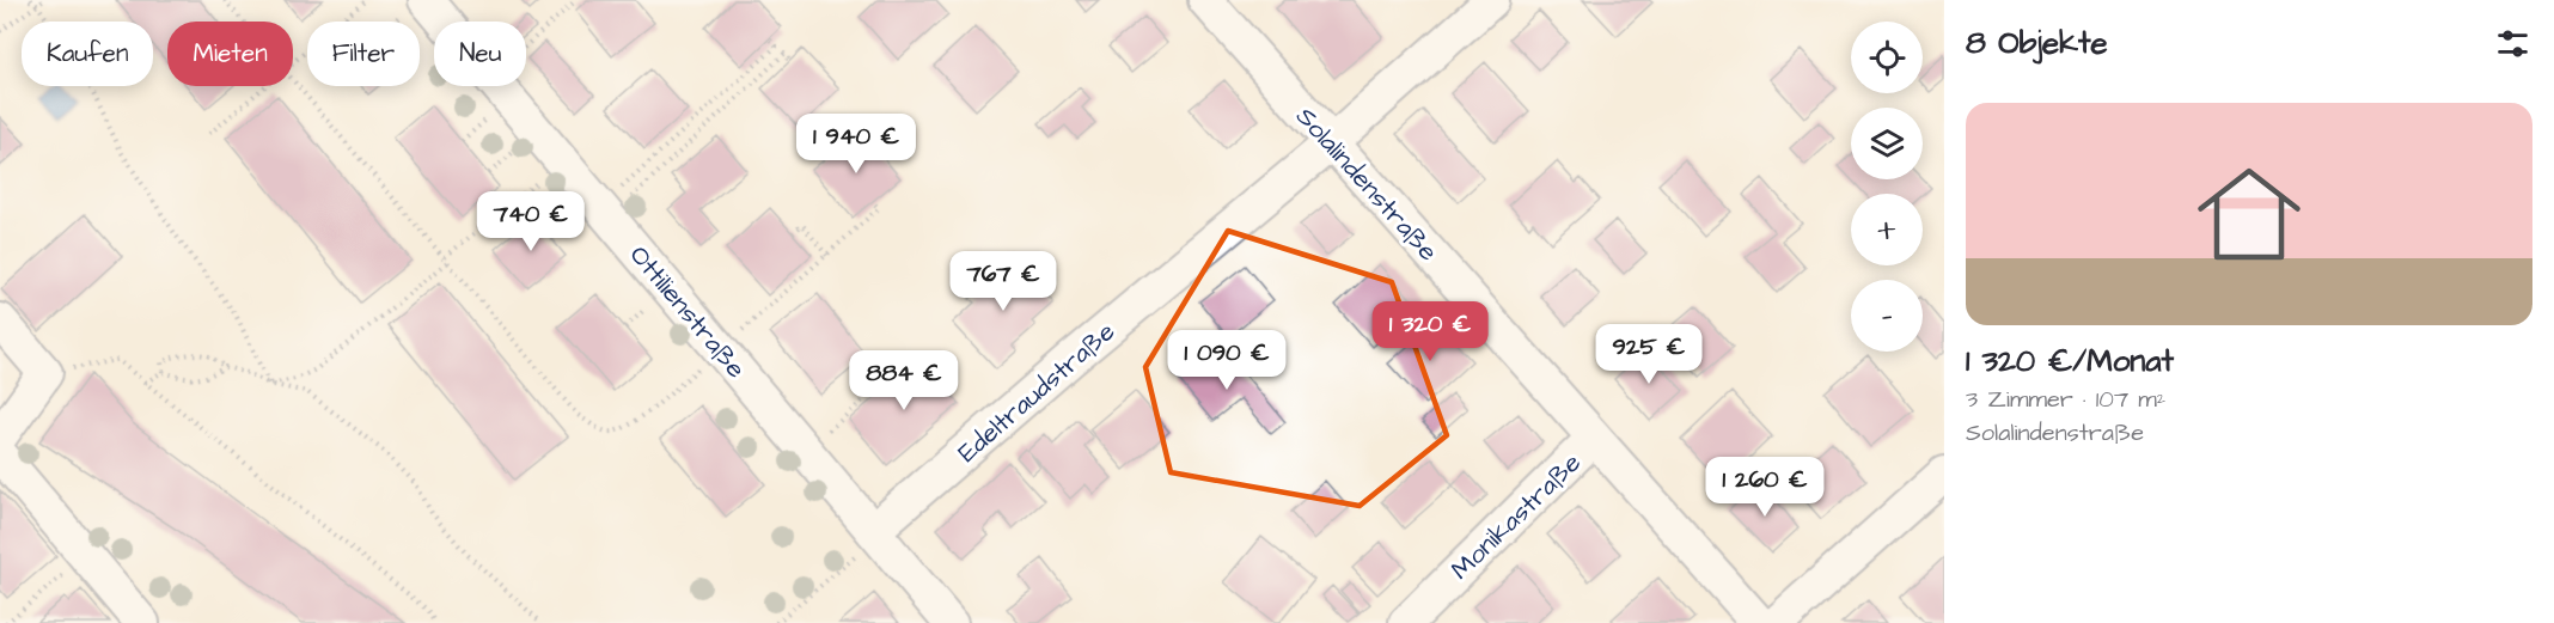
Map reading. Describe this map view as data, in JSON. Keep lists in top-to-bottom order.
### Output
{
  "streets": {
    "street": [
      "Solalindenstraße",
      "Ottilienstraße",
      "Edeltraudstraße",
      "Monikastraße"
    ]
  },
  "crossings": [
    ["Solalindenstraße", "Edeltraudstraße"],
    ["Solalindenstraße", "Monikastraße"],
    ["Ottilienstraße", "Edeltraudstraße"]
  ],
  "page": {
    "heading": "8 Objekte",
    "map_buttons": ["+", "−"],
    "chip": [
      "Kaufen",
      "Mieten",
      "Filter",
      "Neu"
    ],
    "list": [
      {
        "name": "1 320 €/Monat",
        "note": "3 Zimmer · 107 m² · Solalindenstraße"
      }
    ],
    "price": [
      "1 940 €",
      "740 €",
      "767 €",
      "1 320 €",
      "925 €",
      "1 090 €",
      "884 €",
      "1 260 €"
    ]
  }
}
